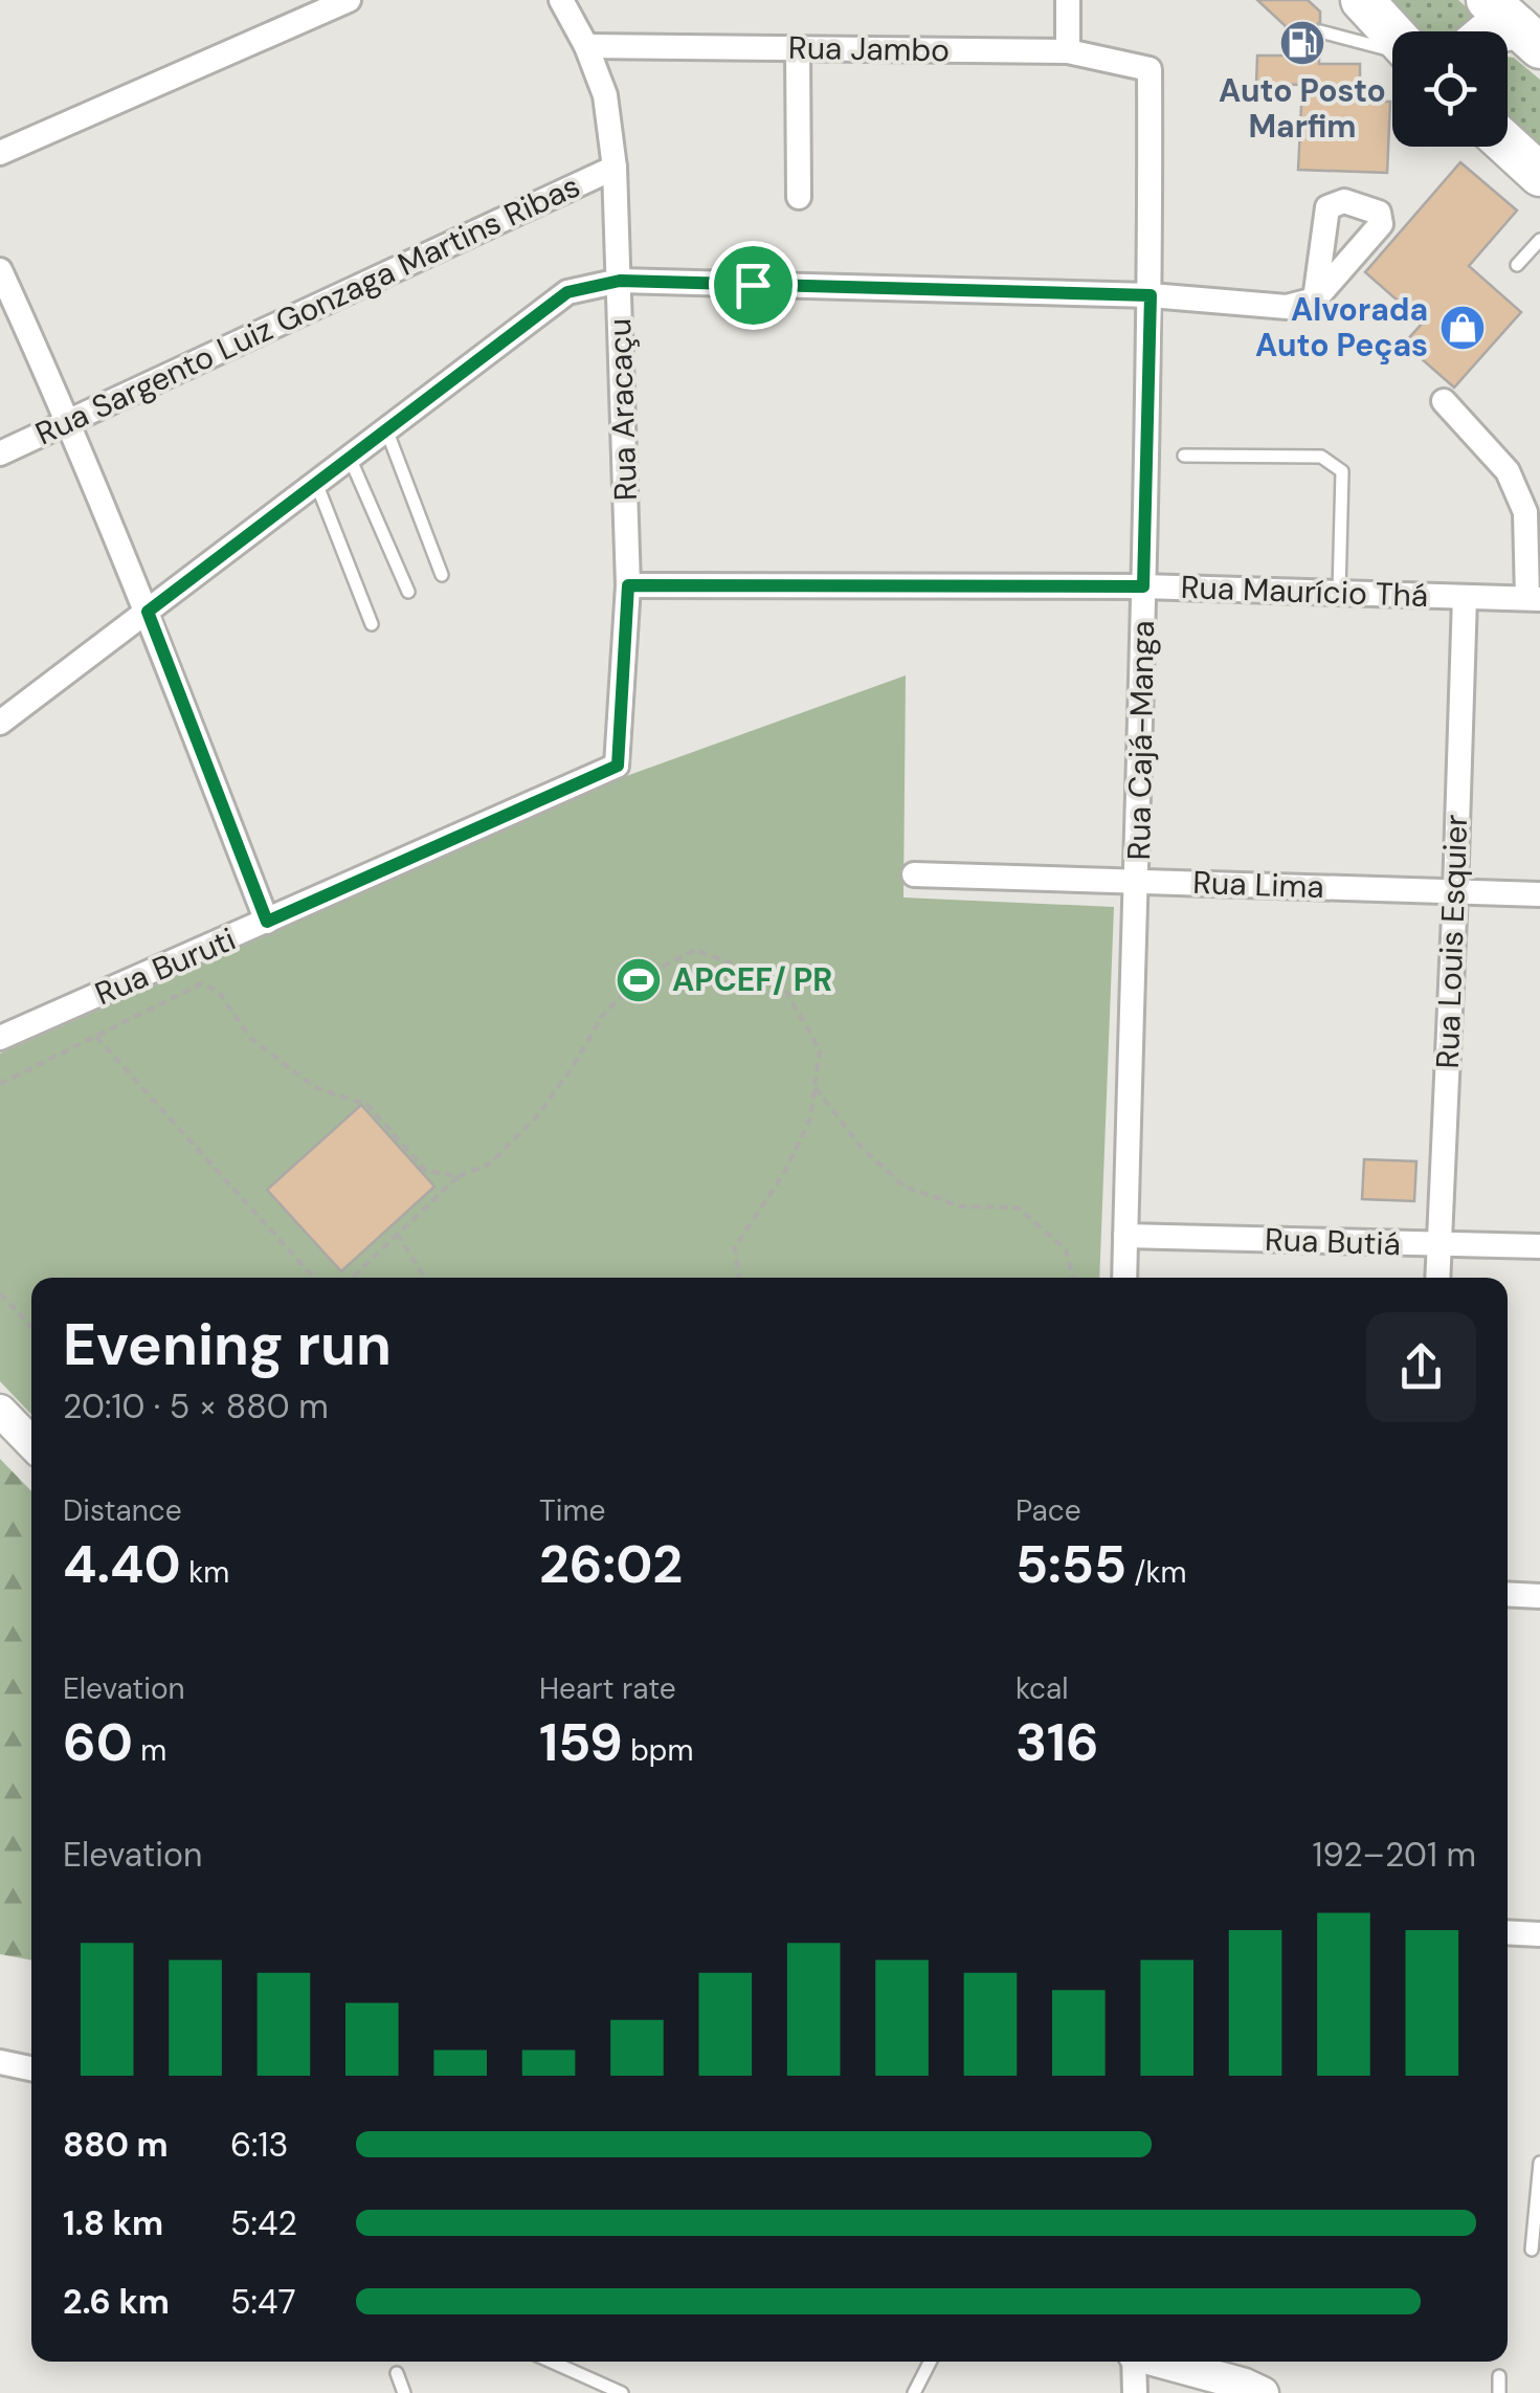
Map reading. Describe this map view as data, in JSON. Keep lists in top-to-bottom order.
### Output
{
  "streets": {
    "street": [
      "Rua Jambo",
      "Rua Sargento Luiz Gonzaga Martins Ribas",
      "Rua Aracaçu",
      "Rua Maurício Thá",
      "Rua Cajá-Manga",
      "Rua Lima",
      "Rua Louis Esquier",
      "Rua Buruti",
      "Rua Butiá"
    ]
  },
  "crossings": [
    ["Rua Jambo", "Rua Aracaçu"],
    ["Rua Jambo", "Rua Cajá-Manga"],
    ["Rua Sargento Luiz Gonzaga Martins Ribas", "Rua Aracaçu"],
    ["Rua Aracaçu", "Rua Maurício Thá"],
    ["Rua Aracaçu", "Rua Buruti"],
    ["Rua Maurício Thá", "Rua Cajá-Manga"],
    ["Rua Maurício Thá", "Rua Louis Esquier"],
    ["Rua Cajá-Manga", "Rua Lima"],
    ["Rua Cajá-Manga", "Rua Butiá"],
    ["Rua Lima", "Rua Louis Esquier"],
    ["Rua Louis Esquier", "Rua Butiá"]
  ],
  "places": {
    "fuel station": ["Auto Posto Marfim"],
    "shop": ["Alvorada Auto Peças"],
    "sports": ["APCEF/ PR"]
  },
  "page": {
    "heading": ["Evening run", "20:10 · 5 × 880 m"],
    "stats": [
      ["Distance", "4.40 km"],
      ["Time", "26:02"],
      ["Pace", "5:55 /km"],
      ["Elevation", "60 m"],
      ["Heart rate", "159 bpm"],
      ["kcal", "316"]
    ],
    "chart": ["Elevation", "192–201 m"],
    "list": [
      {
        "name": "880 m",
        "note": "6:13"
      },
      {
        "name": "1.8 km",
        "note": "5:42"
      },
      {
        "name": "2.6 km",
        "note": "5:47"
      }
    ]
  }
}
